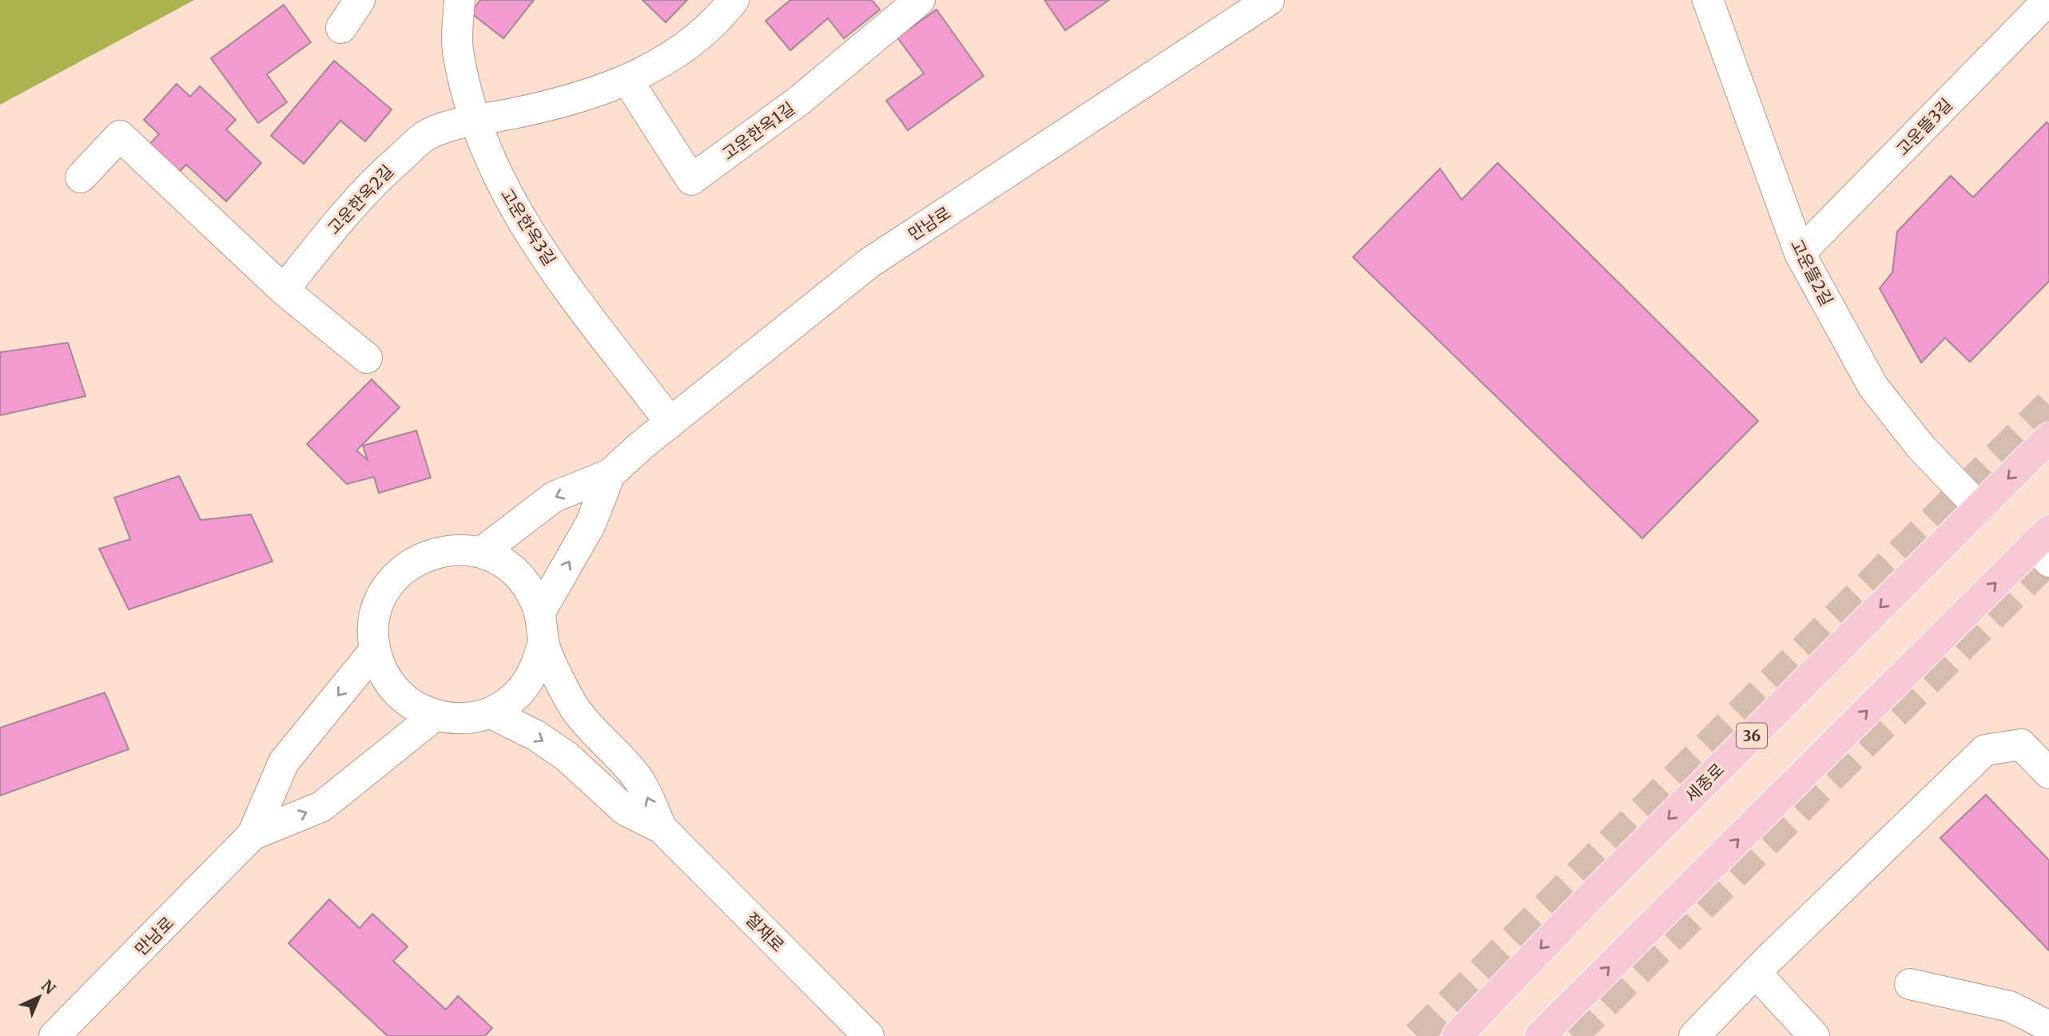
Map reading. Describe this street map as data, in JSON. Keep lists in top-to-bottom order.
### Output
{
  "streets": {
    "main road": ["36", "세종로"],
    "street": [
      "고운뜰3길",
      "고운한옥1길",
      "고운한옥2길",
      "만남로",
      "고운한옥3길",
      "고운뜰2길",
      "절재로"
    ]
  },
  "crossings": [
    ["고운뜰3길", "고운뜰2길"],
    ["고운한옥1길", "고운한옥2길"],
    ["고운한옥2길", "고운한옥3길"],
    ["만남로", "고운한옥3길"],
    ["고운뜰2길", "세종로"]
  ],
  "north": "top right"
}
